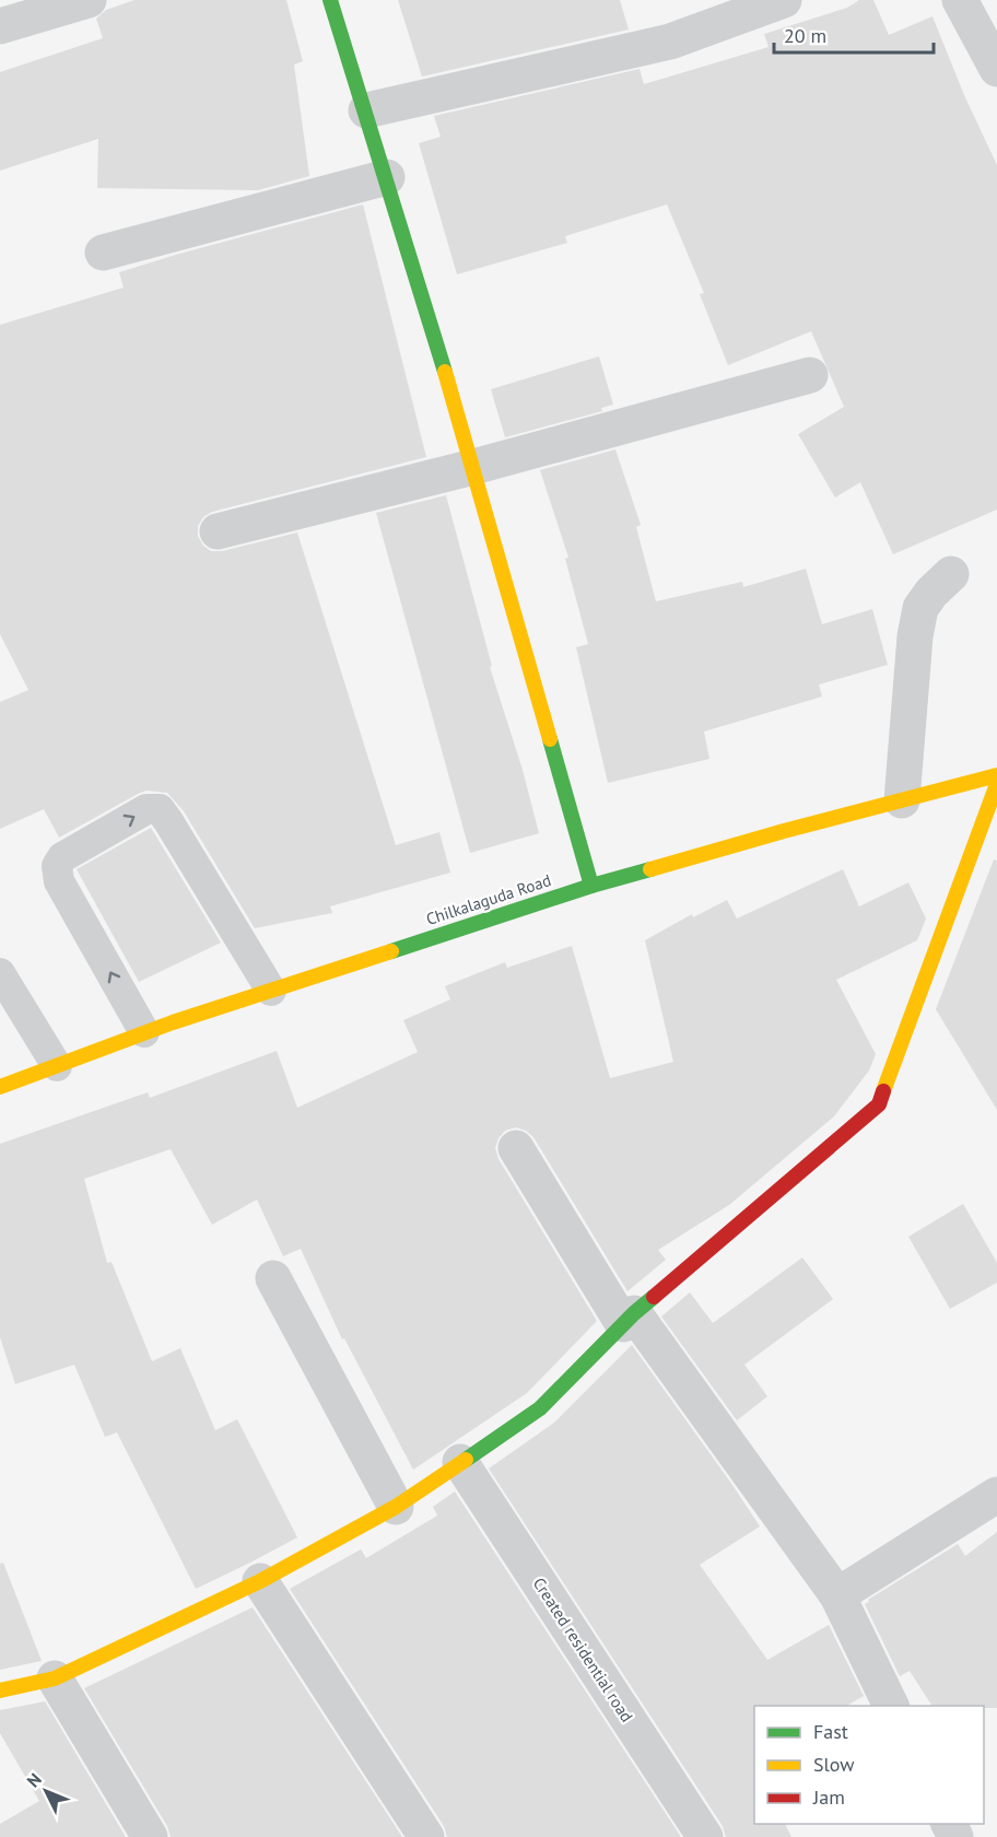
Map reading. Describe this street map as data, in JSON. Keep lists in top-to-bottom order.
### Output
{
  "streets": {
    "street": ["Chilkalaguda Road", "Created residential road"]
  },
  "legend": ["Fast", "Slow", "Jam"],
  "scale_bar": "20 m",
  "north": "top left"
}
